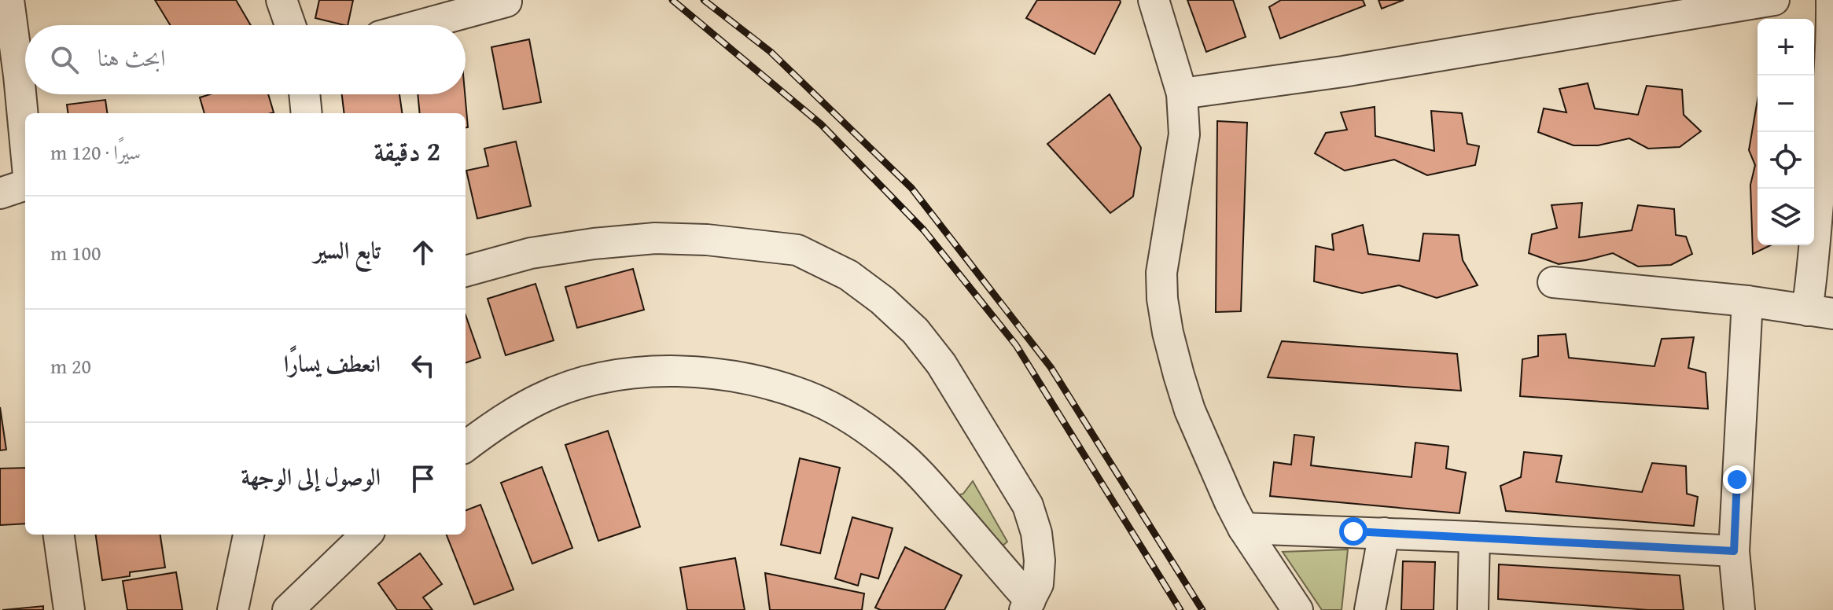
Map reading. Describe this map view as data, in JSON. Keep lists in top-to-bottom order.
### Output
{
  "page": {
    "map_buttons": ["+", "−"],
    "search": "ابحث هنا",
    "heading": ["2 دقيقة", "سيرًا · 120 m"],
    "list": [
      ["تابع السير", "100 m"],
      ["انعطف يسارًا", "20 m"],
      "الوصول إلى الوجهة"
    ]
  }
}
